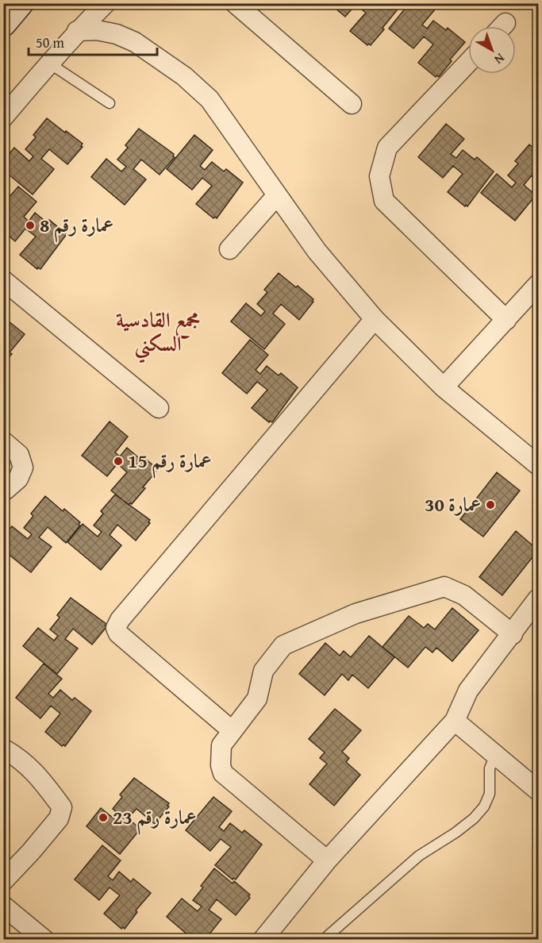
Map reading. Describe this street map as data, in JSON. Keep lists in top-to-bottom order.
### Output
{
  "districts": ["مجمع القادسية السكني"],
  "places": [
    "عمارة رقم 8",
    "عمارة رقم 15",
    "عمارة 30",
    "عمارة رقم 23"
  ],
  "scale_bar": "50 m",
  "north": "bottom right"
}
